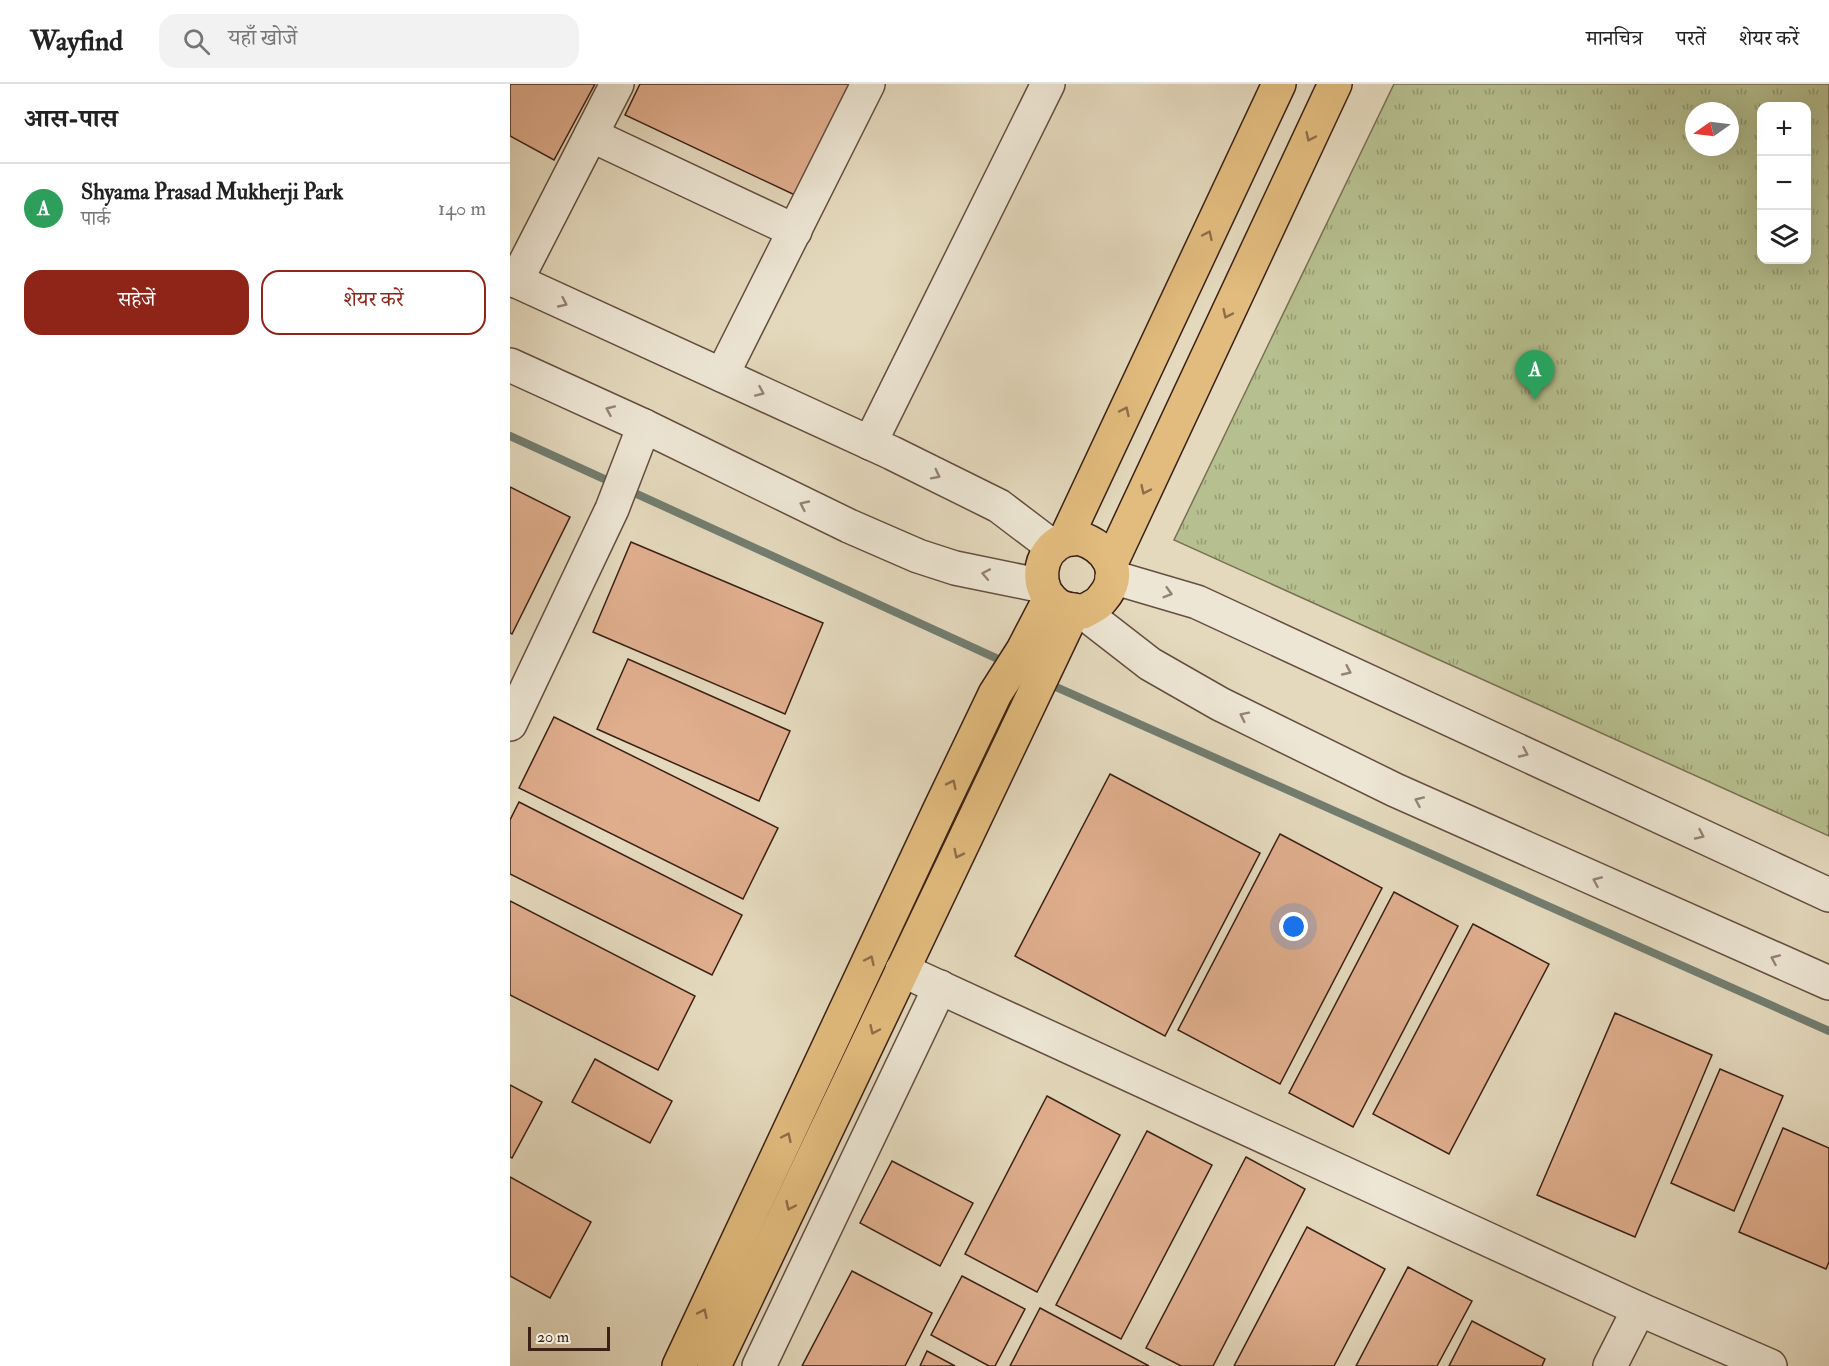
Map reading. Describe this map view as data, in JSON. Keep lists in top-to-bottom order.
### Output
{
  "scale_bar": "20 m",
  "north": "left",
  "page": {
    "header": "Wayfind",
    "search": "यहाँ खोजें",
    "nav": ["मानचित्र", "परतें", "शेयर करें"],
    "heading": "आस-पास",
    "map_buttons": ["+", "−"],
    "list": [
      {
        "mark": "A",
        "name": "Shyama Prasad Mukherji Park",
        "note": "पार्क",
        "value": "140 m"
      }
    ],
    "buttons": ["सहेजें", "शेयर करें"],
    "pins": "A",
    "scale": "20 m"
  }
}
